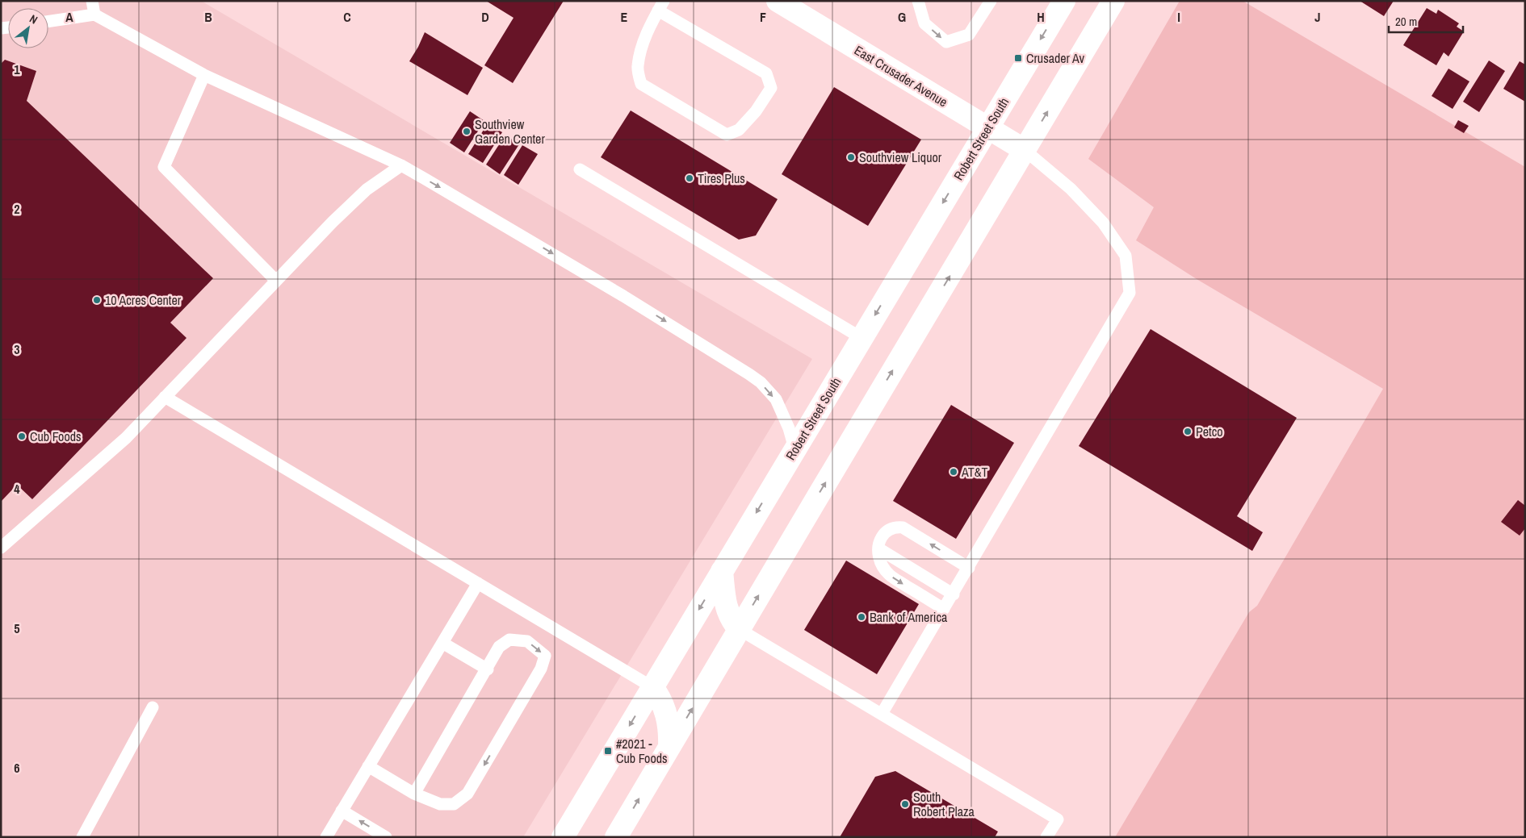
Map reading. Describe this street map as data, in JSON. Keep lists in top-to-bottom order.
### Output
{
  "streets": {
    "main road": ["East Crusader Avenue", "Robert Street South"]
  },
  "crossings": [
    ["East Crusader Avenue", "Robert Street South"]
  ],
  "places": {
    "transit": ["Crusader Av", "#2021 - Cub Foods"],
    "other": [
      "Southview Garden Center",
      "Southview Liquor",
      "Tires Plus",
      "10 Acres Center",
      "Petco",
      "Cub Foods",
      "AT&T",
      "Bank of America",
      "South Robert Plaza"
    ]
  },
  "scale_bar": "20 m",
  "north": "top right",
  "grid": {
    "columns": [
      "A",
      "B",
      "C",
      "D",
      "E",
      "F",
      "G",
      "H",
      "I",
      "J"
    ],
    "rows": [
      "1",
      "2",
      "3",
      "4",
      "5",
      "6"
    ]
  }
}
